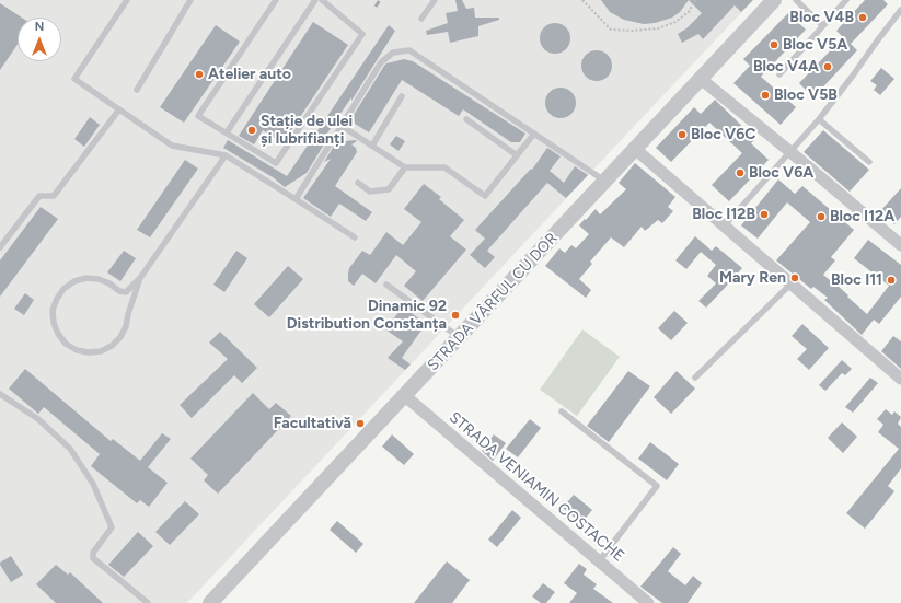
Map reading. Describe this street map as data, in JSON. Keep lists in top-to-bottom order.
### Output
{
  "streets": {
    "street": ["STRADA VÂRFUL CU DOR", "STRADA VENIAMIN COSTACHE"]
  },
  "crossings": [
    ["STRADA VÂRFUL CU DOR", "STRADA VENIAMIN COSTACHE"]
  ],
  "places": [
    "Bloc V4B",
    "Bloc V5A",
    "Bloc V4A",
    "Atelier auto",
    "Bloc V5B",
    "Stație de ulei și lubrifianți",
    "Bloc V6C",
    "Bloc V6A",
    "Bloc I12B",
    "Bloc I12A",
    "Mary Ren",
    "Bloc I11",
    "Dinamic 92 Distribution Constanța",
    "Facultativă"
  ],
  "north": "top"
}
